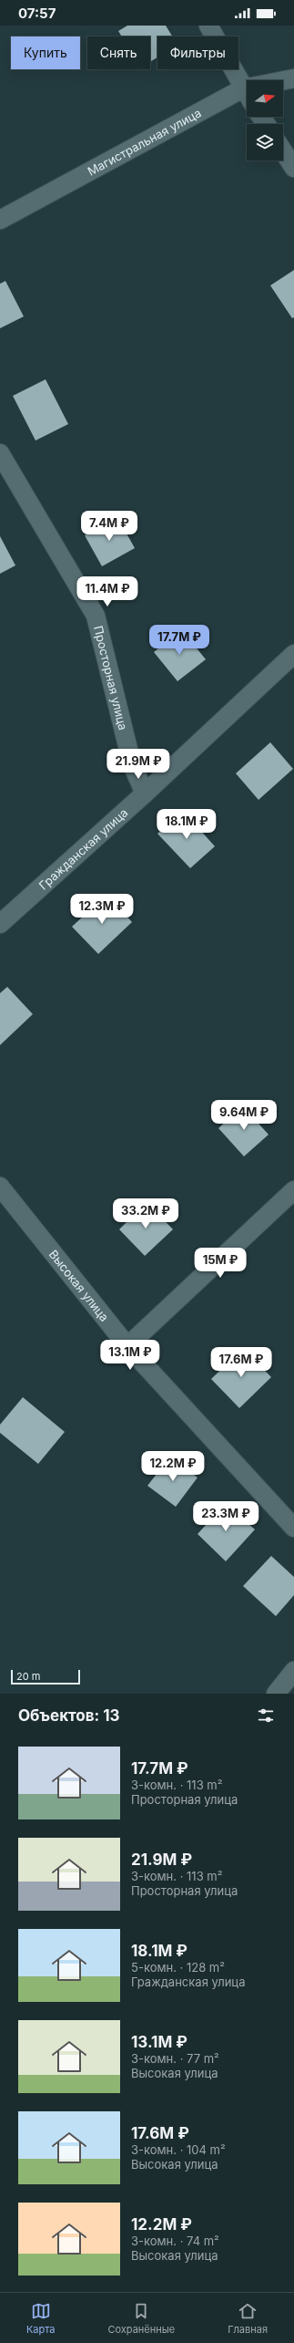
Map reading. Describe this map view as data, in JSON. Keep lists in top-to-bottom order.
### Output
{
  "streets": {
    "street": [
      "Магистральная улица",
      "Просторная улица",
      "Гражданская улица",
      "Высокая улица"
    ]
  },
  "crossings": [
    ["Просторная улица", "Гражданская улица"]
  ],
  "scale_bar": "20 m",
  "north": "right",
  "page": {
    "status": "07:57",
    "chip": ["Купить", "Снять", "Фильтры"],
    "price": [
      "7.4M ₽",
      "11.4M ₽",
      "17.7M ₽",
      "21.9M ₽",
      "18.1M ₽",
      "12.3M ₽",
      "9.64M ₽",
      "33.2M ₽",
      "15M ₽",
      "13.1M ₽",
      "17.6M ₽",
      "12.2M ₽",
      "23.3M ₽"
    ],
    "scale": "20 m",
    "heading": "Объектов: 13",
    "list": [
      {
        "name": "17.7M ₽",
        "note": "3-комн. · 113 m² · Просторная улица"
      },
      {
        "name": "21.9M ₽",
        "note": "3-комн. · 113 m² · Просторная улица"
      },
      {
        "name": "18.1M ₽",
        "note": "5-комн. · 128 m² · Гражданская улица"
      },
      {
        "name": "13.1M ₽",
        "note": "3-комн. · 77 m² · Высокая улица"
      },
      {
        "name": "17.6M ₽",
        "note": "3-комн. · 104 m² · Высокая улица"
      },
      {
        "name": "12.2M ₽",
        "note": "3-комн. · 74 m² · Высокая улица"
      }
    ],
    "tabs": ["Карта", "Сохранённые", "Главная"]
  }
}
